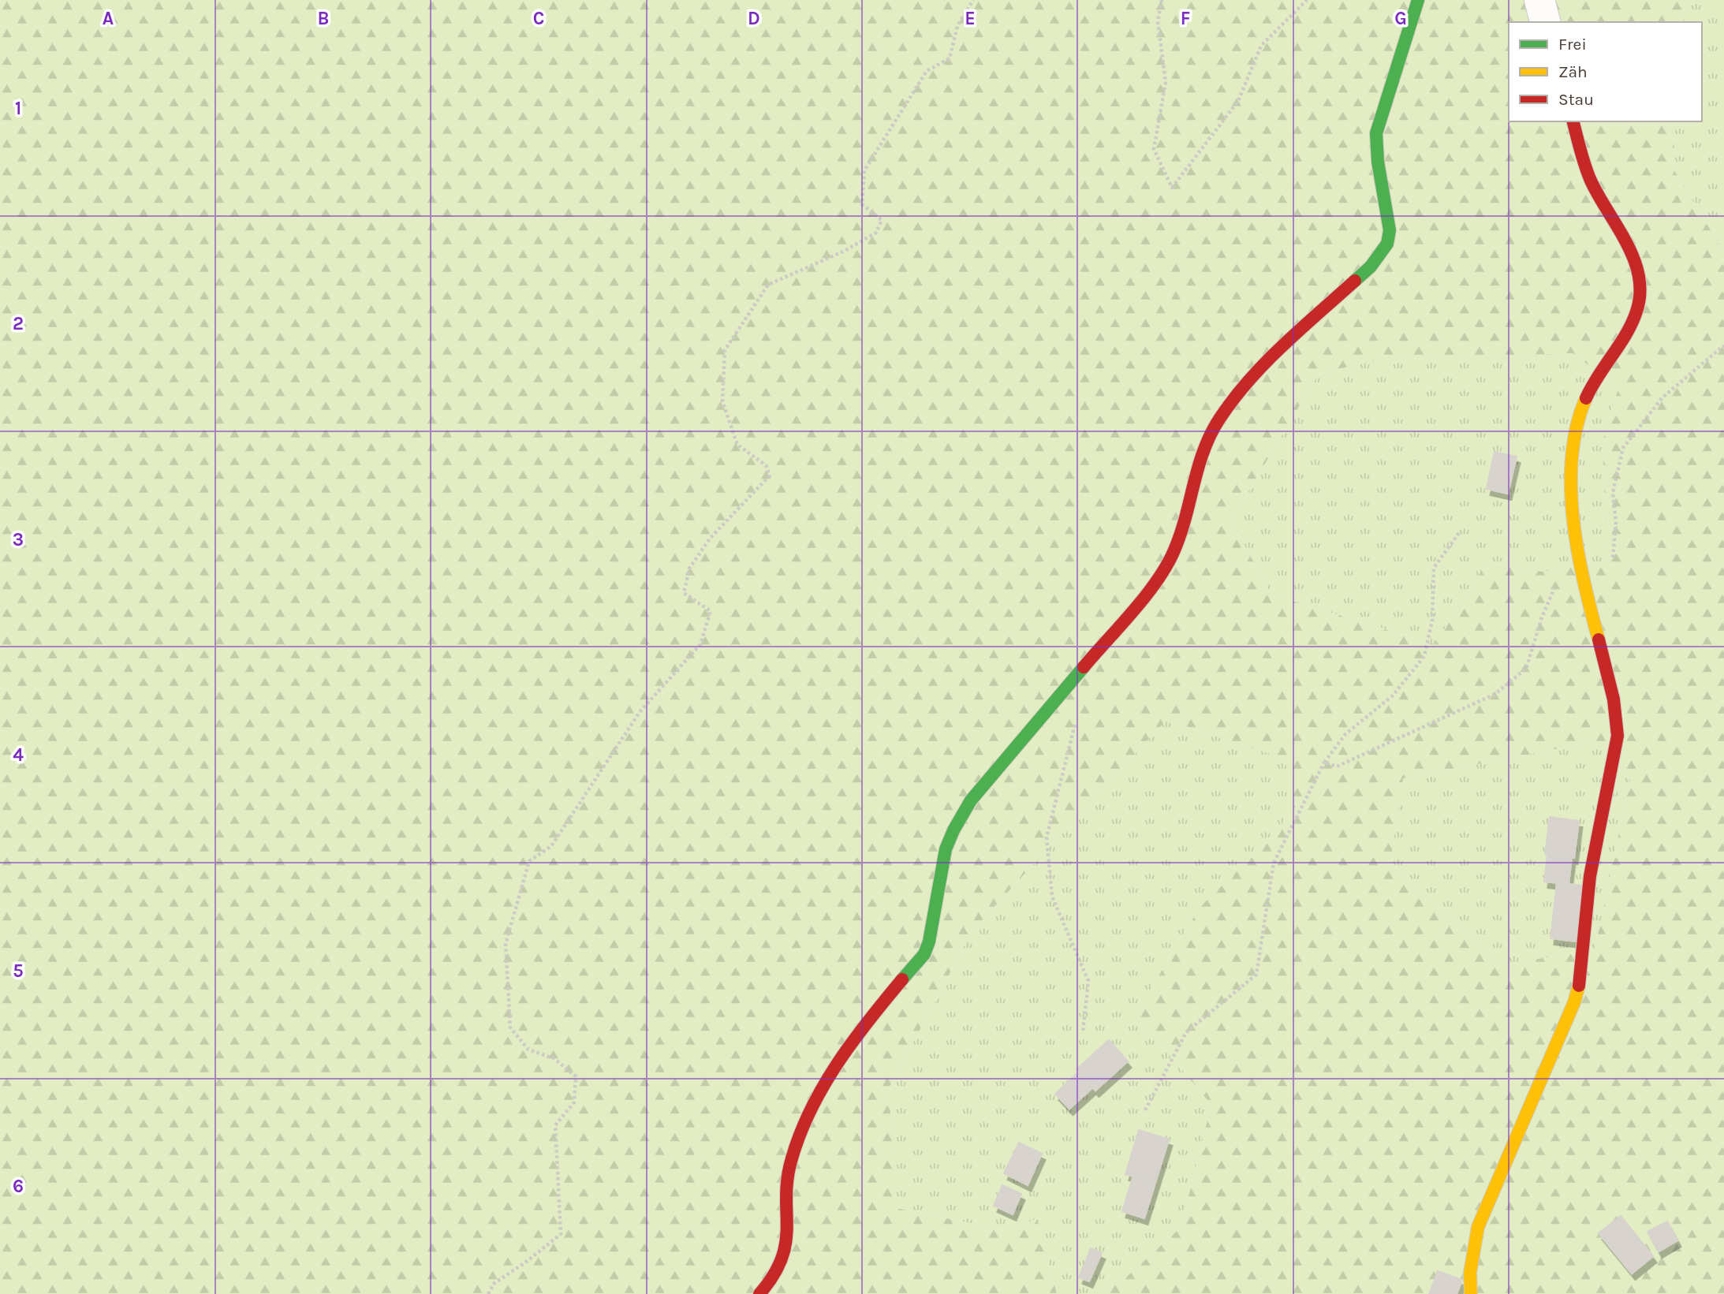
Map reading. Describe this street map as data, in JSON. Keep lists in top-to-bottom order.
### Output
{
  "legend": ["Frei", "Zäh", "Stau"],
  "grid": {
    "columns": [
      "A",
      "B",
      "C",
      "D",
      "E",
      "F",
      "G"
    ],
    "rows": [
      "1",
      "2",
      "3",
      "4",
      "5",
      "6"
    ]
  }
}
